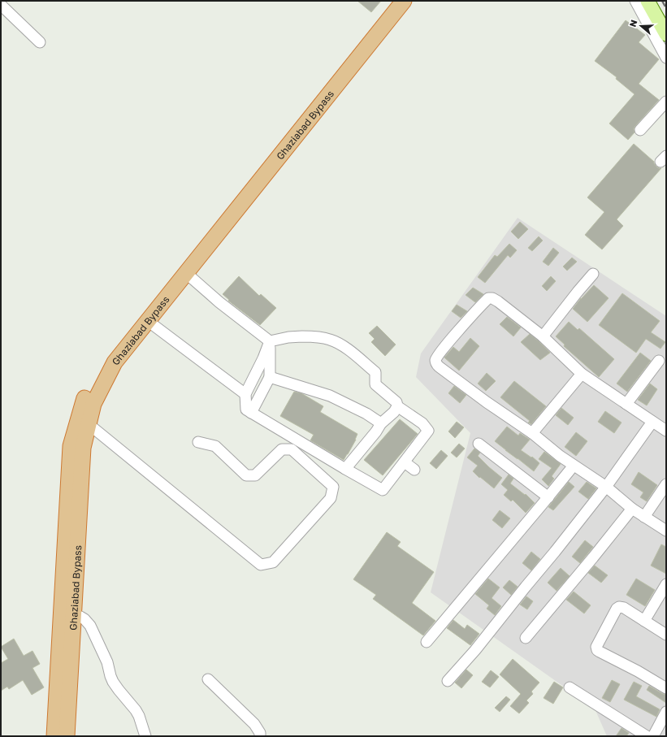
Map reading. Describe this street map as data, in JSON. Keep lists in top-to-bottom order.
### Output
{
  "streets": {
    "highway": ["Ghaziabad Bypass"]
  },
  "north": "left"
}
